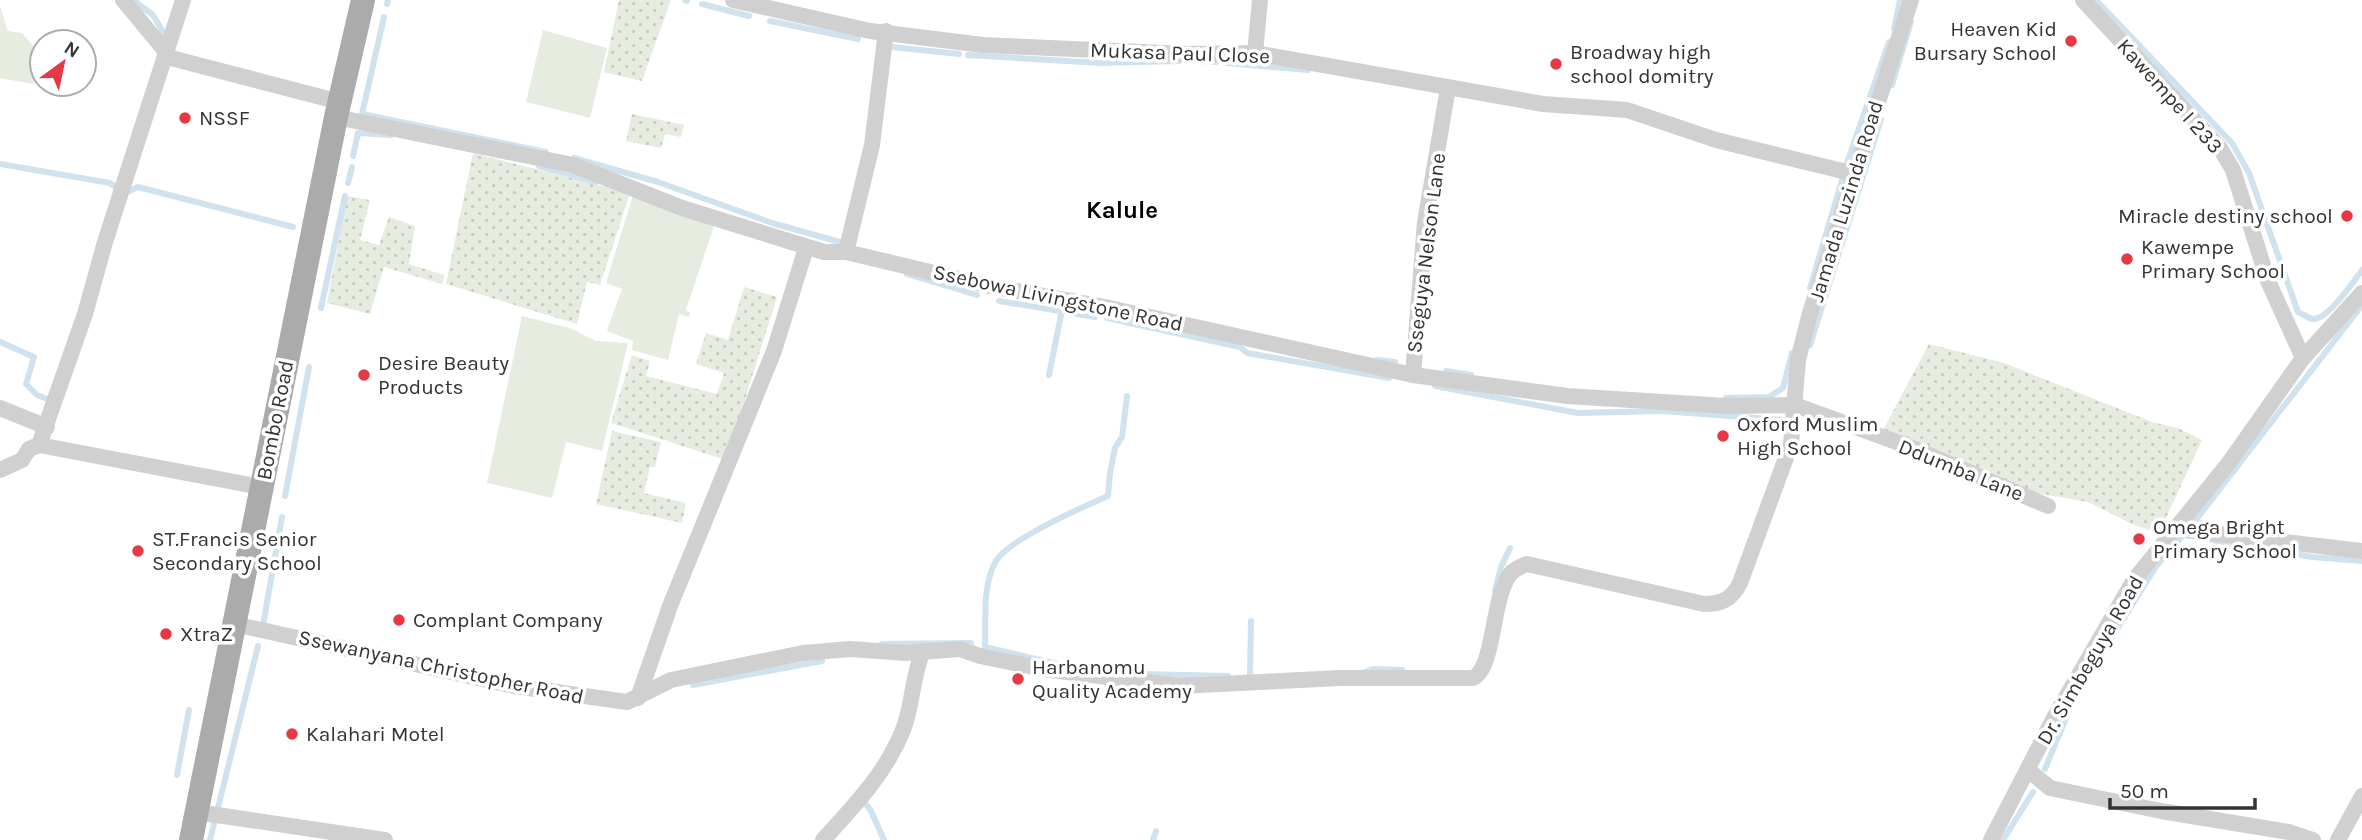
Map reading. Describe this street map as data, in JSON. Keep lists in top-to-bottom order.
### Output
{
  "streets": {
    "main road": ["Bombo Road"],
    "street": [
      "Mukasa Paul Close",
      "Kawempe I 233",
      "Jamada Luzinda Road",
      "Sseguya Nelson Lane",
      "Ssebowa Livingstone Road",
      "Ddumba Lane",
      "Dr. Simbeguya Road",
      "Ssewanyana Christopher Road"
    ]
  },
  "crossings": [
    ["Mukasa Paul Close", "Jamada Luzinda Road"],
    ["Mukasa Paul Close", "Sseguya Nelson Lane"],
    ["Kawempe I 233", "Dr. Simbeguya Road"],
    ["Jamada Luzinda Road", "Ssebowa Livingstone Road"],
    ["Jamada Luzinda Road", "Ddumba Lane"],
    ["Jamada Luzinda Road", "Ssewanyana Christopher Road"],
    ["Sseguya Nelson Lane", "Ssebowa Livingstone Road"],
    ["Ssebowa Livingstone Road", "Bombo Road"],
    ["Ssebowa Livingstone Road", "Ddumba Lane"],
    ["Ssebowa Livingstone Road", "Ssewanyana Christopher Road"],
    ["Bombo Road", "Ssewanyana Christopher Road"],
    ["Ddumba Lane", "Ssewanyana Christopher Road"]
  ],
  "districts": ["Kalule"],
  "places": [
    "Heaven Kid Bursary School",
    "Broadway high school domitry",
    "NSSF",
    "Miracle destiny school",
    "Kawempe Primary School",
    "Desire Beauty Products",
    "Oxford Muslim High School",
    "Omega Bright Primary School",
    "ST.Francis Senior Secondary School",
    "Complant Company",
    "XtraZ",
    "Harbanomu Quality Academy",
    "Kalahari Motel"
  ],
  "scale_bar": "50 m",
  "north": "top right"
}
